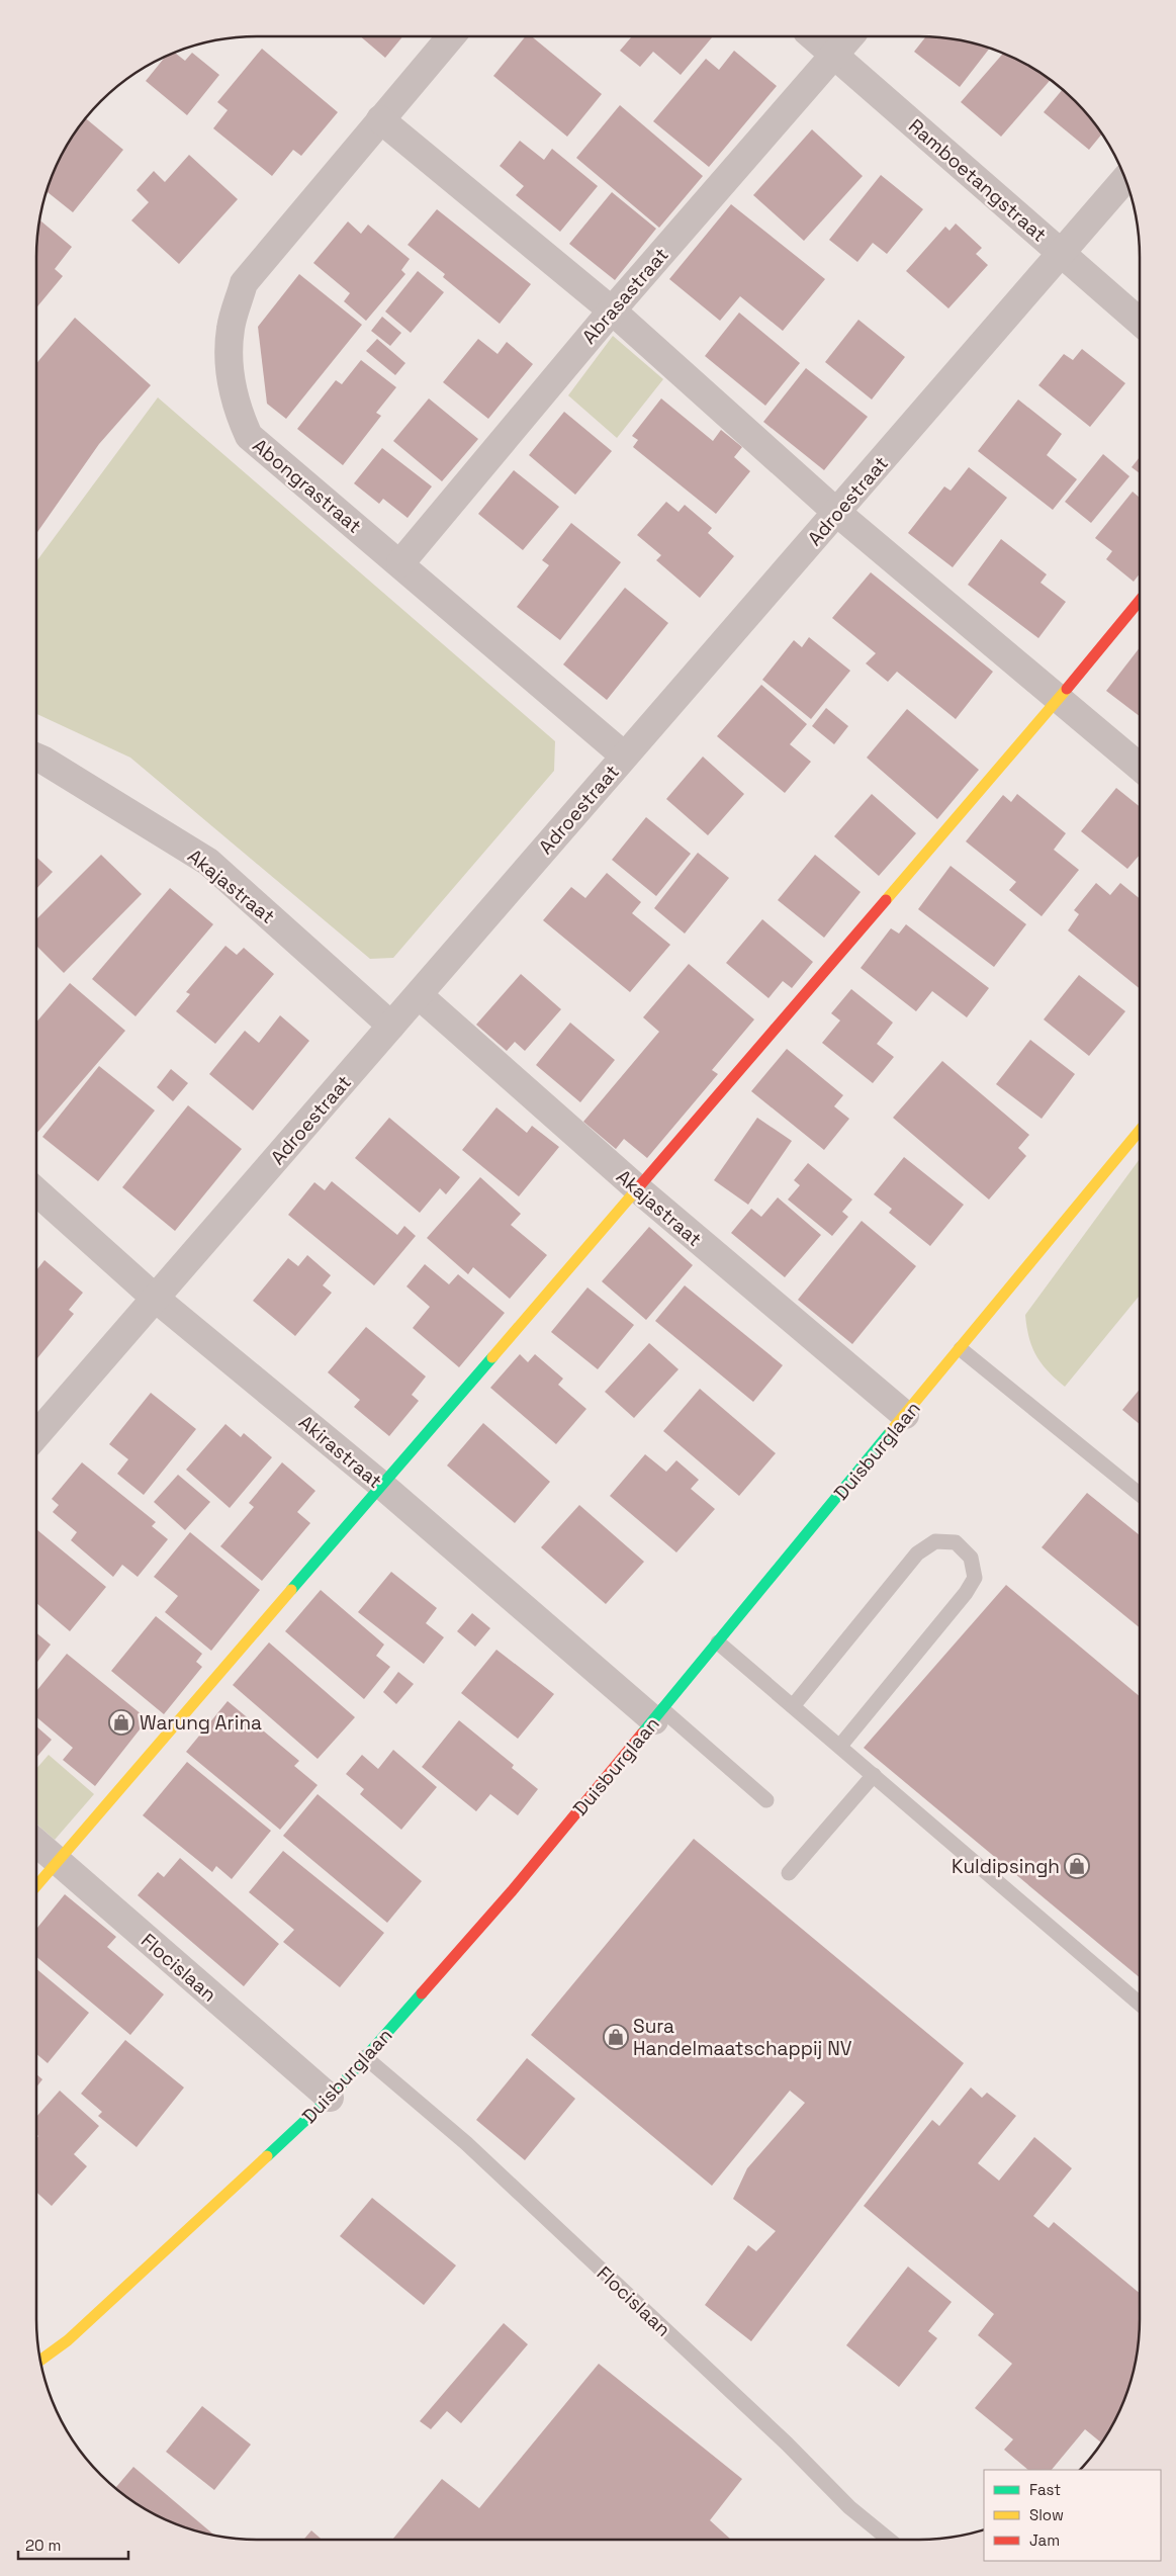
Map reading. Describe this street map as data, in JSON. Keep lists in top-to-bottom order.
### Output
{
  "streets": {
    "street": [
      "Ramboetangstraat",
      "Abrasastraat",
      "Abongrastraat",
      "Adroestraat",
      "Akajastraat",
      "Duisburglaan",
      "Akirastraat",
      "Flocislaan"
    ]
  },
  "crossings": [
    ["Ramboetangstraat", "Abrasastraat"],
    ["Ramboetangstraat", "Adroestraat"],
    ["Abrasastraat", "Abongrastraat"],
    ["Abongrastraat", "Adroestraat"],
    ["Adroestraat", "Akajastraat"],
    ["Adroestraat", "Akirastraat"],
    ["Akajastraat", "Duisburglaan"],
    ["Duisburglaan", "Akirastraat"],
    ["Duisburglaan", "Flocislaan"]
  ],
  "places": {
    "shop": ["Warung Arina", "Kuldipsingh", "Sura Handelmaatschappij NV"]
  },
  "legend": ["Fast", "Slow", "Jam"],
  "scale_bar": "20 m"
}
